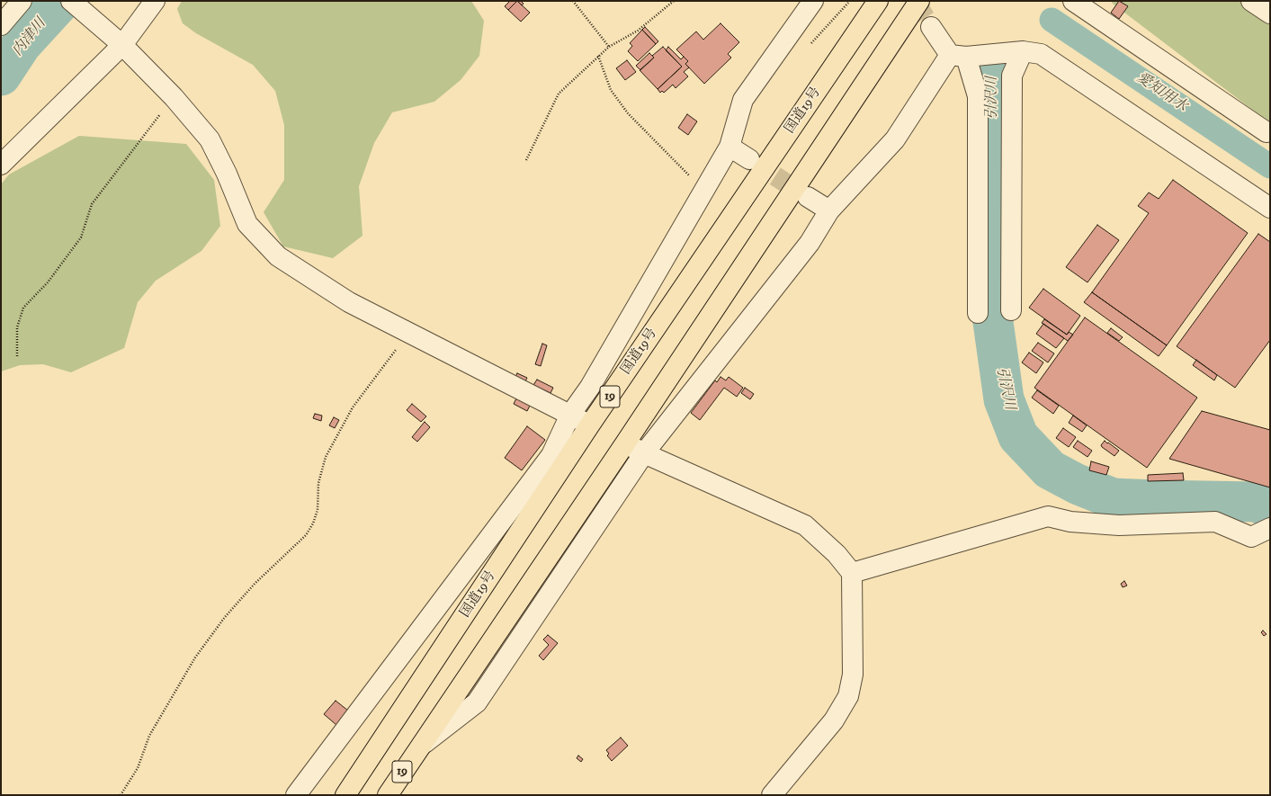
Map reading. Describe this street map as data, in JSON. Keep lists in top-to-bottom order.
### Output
{
  "streets": {
    "highway": ["国道19号", "19"]
  },
  "water": ["内津川", "愛知用水", "引沢川"]
}
